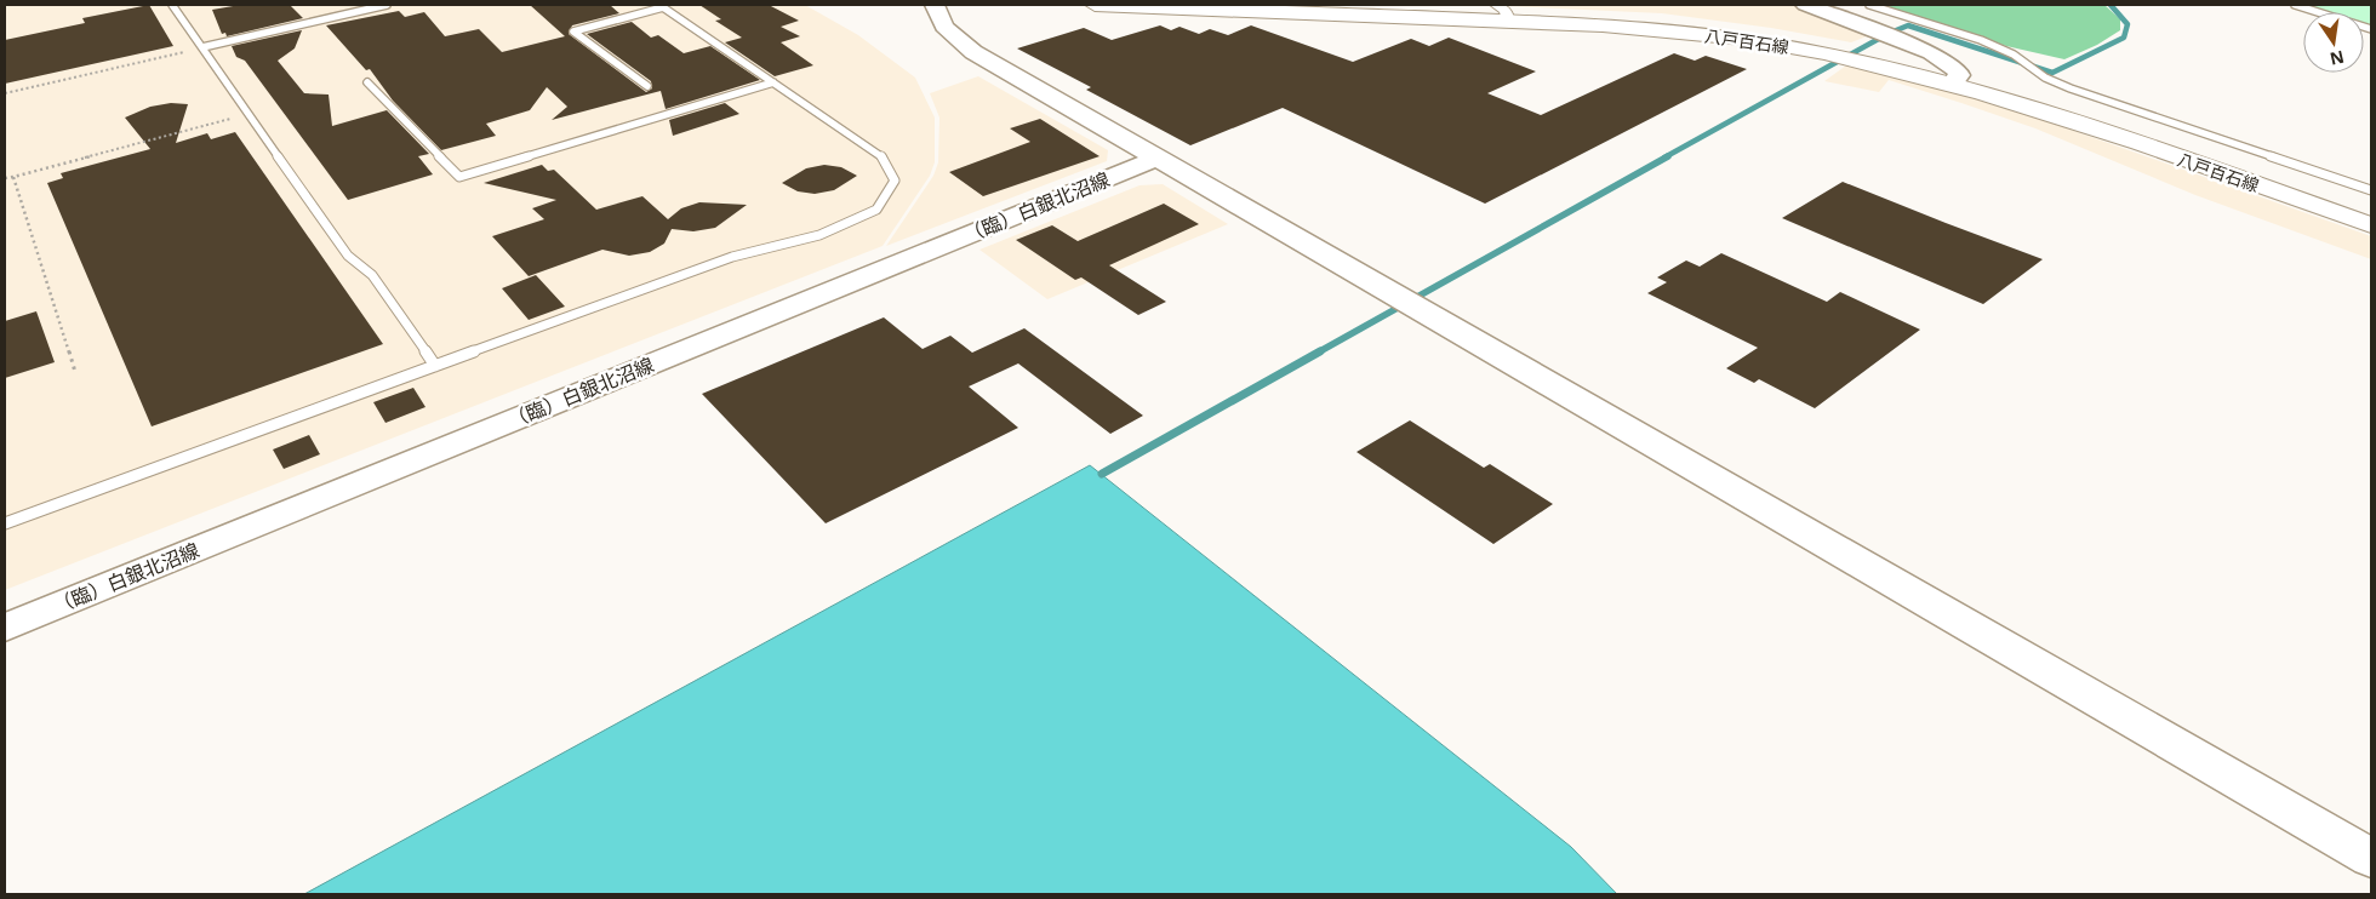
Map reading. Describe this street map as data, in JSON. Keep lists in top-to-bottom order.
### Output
{
  "streets": {
    "main road": ["八戸百石線"],
    "street": ["（臨）白銀北沼線"]
  },
  "north": "bottom"
}
